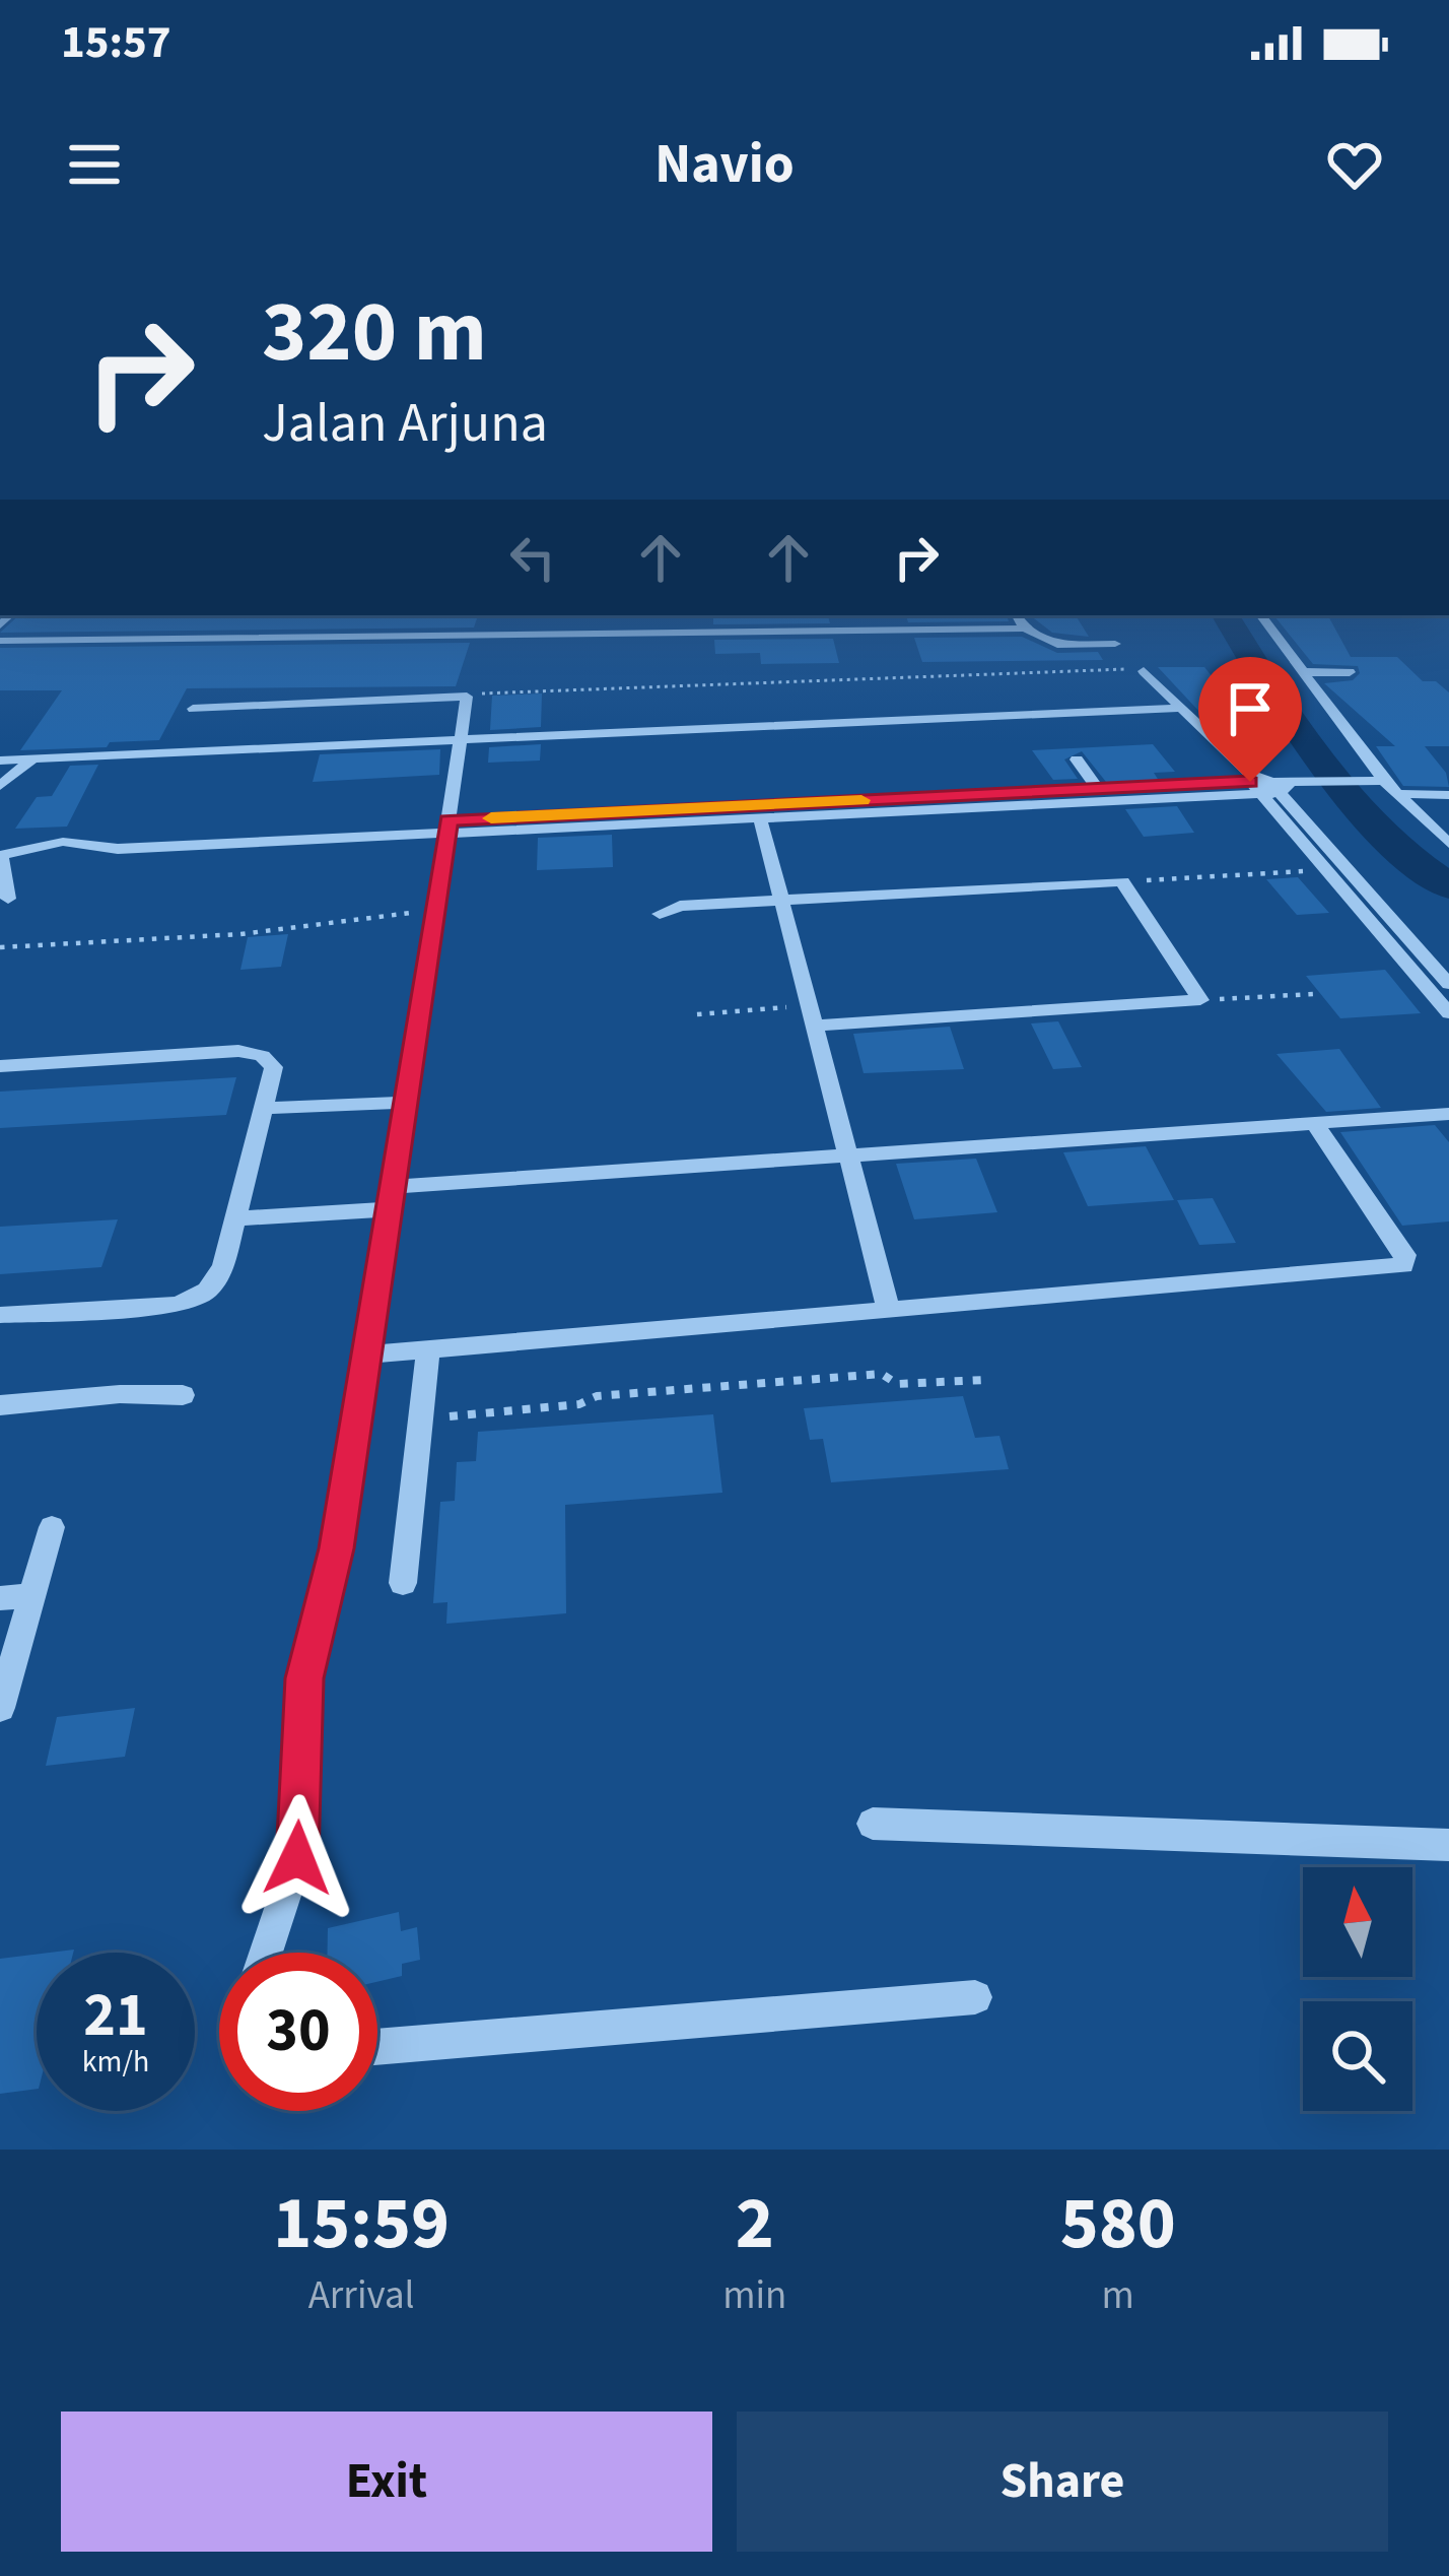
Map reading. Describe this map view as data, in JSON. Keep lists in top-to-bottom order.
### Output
{
  "north": "top",
  "page": {
    "status": "15:57",
    "header": "Navio",
    "turn": ["320 m", "Jalan Arjuna"],
    "speed": "21 km/h",
    "limit": "30",
    "eta": [
      "15:59",
      "Arrival",
      "2",
      "min",
      "580",
      "m"
    ],
    "buttons": ["Exit", "Share"]
  }
}
